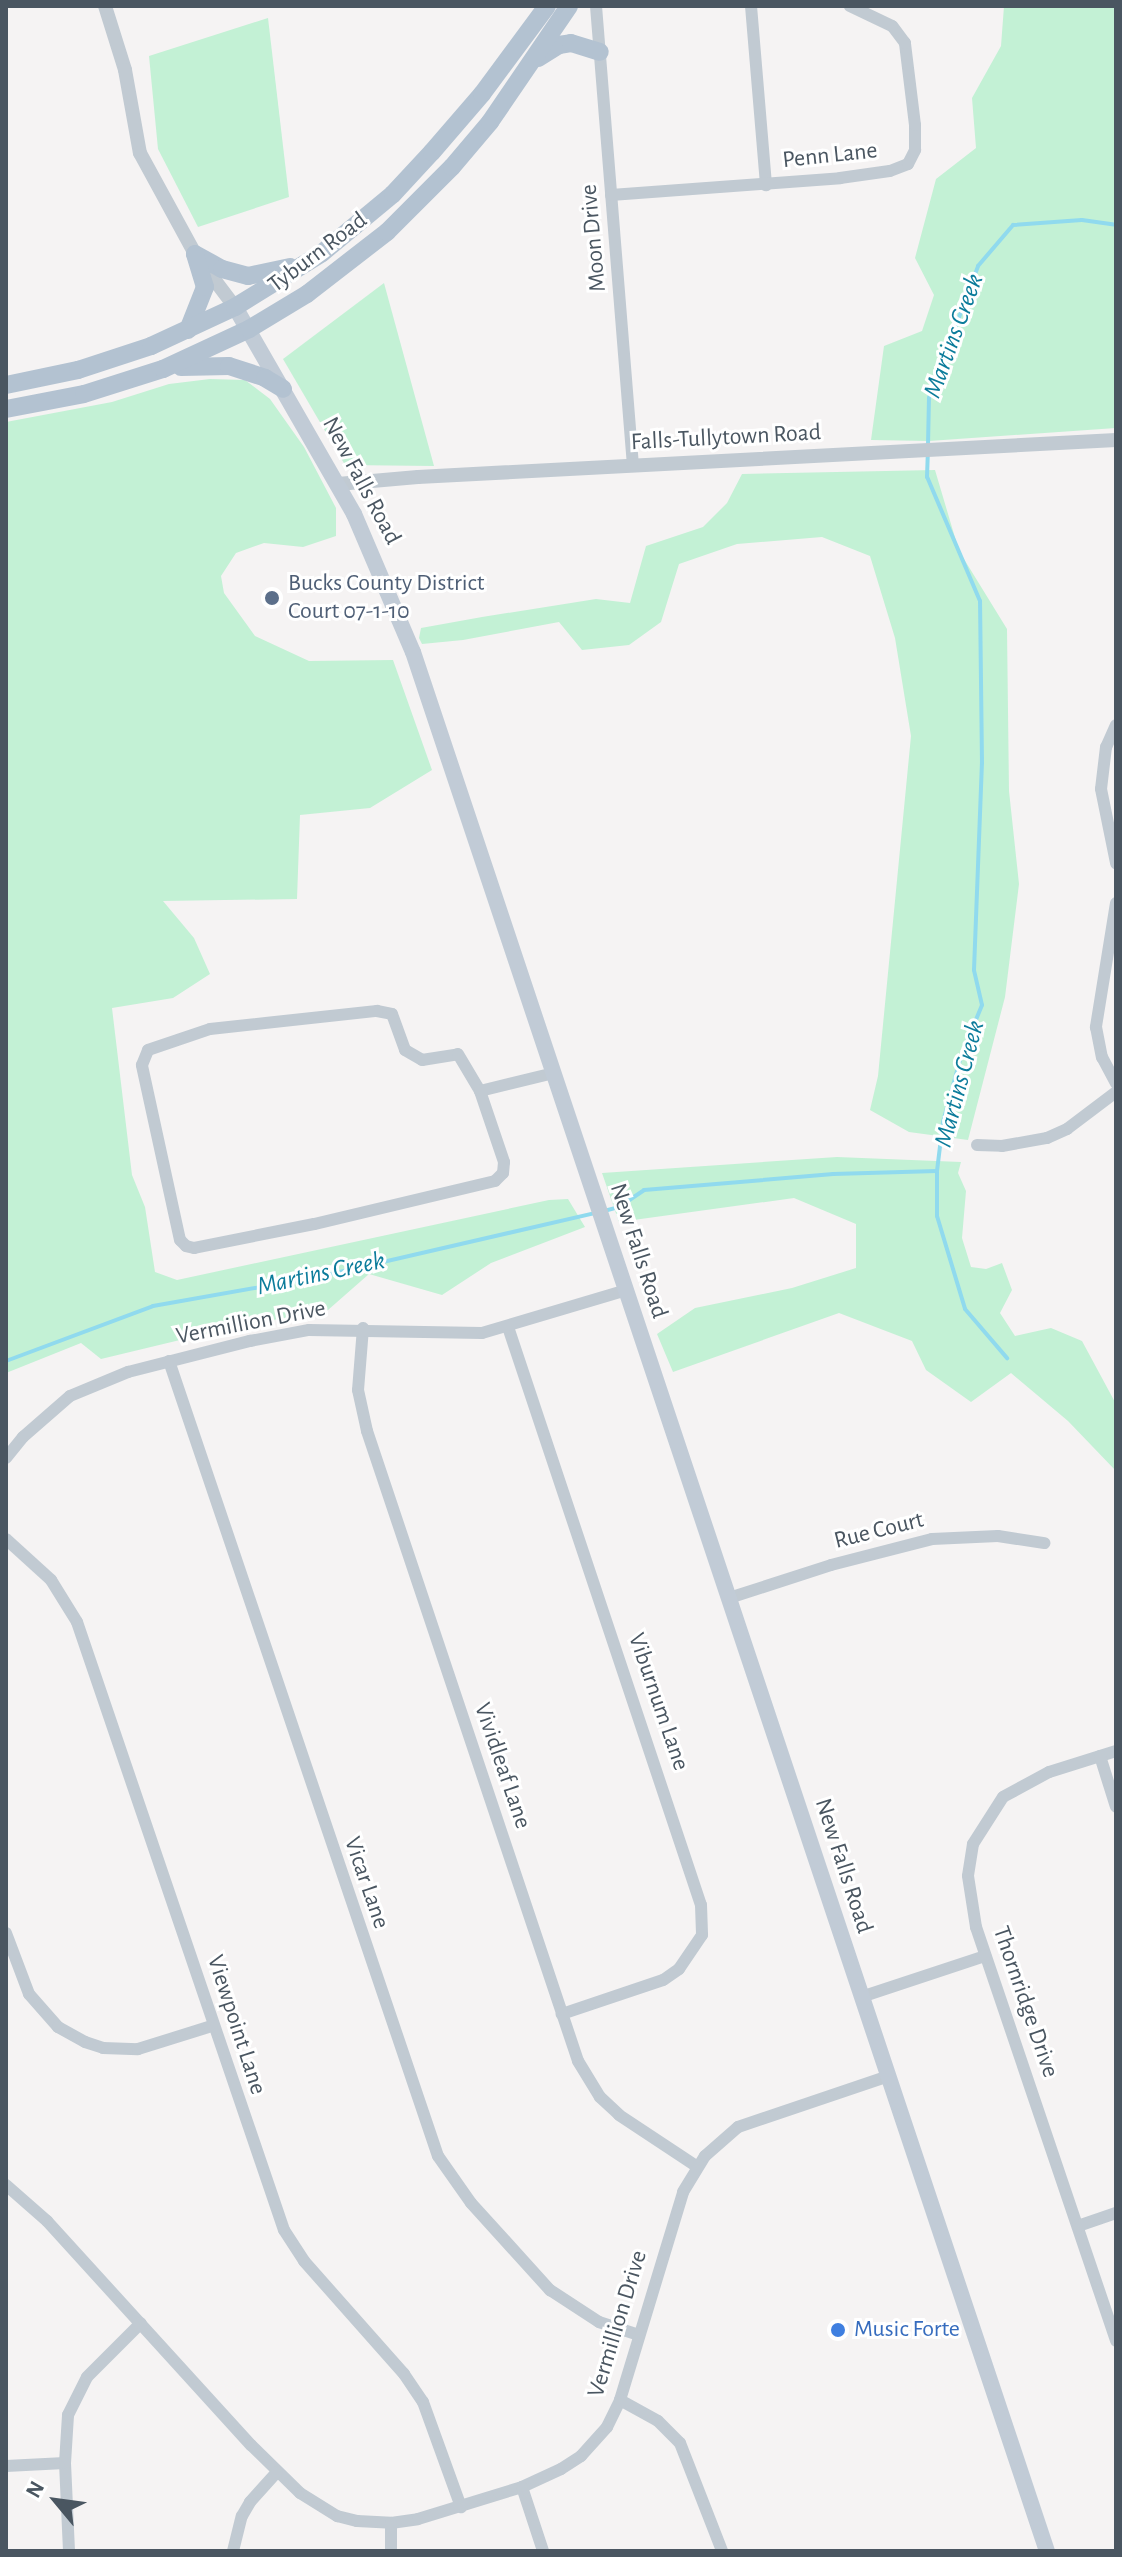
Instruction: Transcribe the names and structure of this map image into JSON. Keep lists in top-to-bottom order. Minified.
{"streets":{"main road":["Tyburn Road","New Falls Road"],"street":["Penn Lane","Moon Drive","Falls-Tullytown Road","Vermillion Drive","Rue Court","Viburnum Lane","Vividleaf Lane","Vicar Lane","Thornridge Drive","Viewpoint Lane"]},"crossings":[["Penn Lane","Moon Drive"],["Moon Drive","Falls-Tullytown Road"],["Tyburn Road","New Falls Road"],["Falls-Tullytown Road","New Falls Road"],["New Falls Road","Vermillion Drive"],["New Falls Road","Rue Court"],["Vermillion Drive","Viburnum Lane"],["Vermillion Drive","Vividleaf Lane"],["Vermillion Drive","Vicar Lane"],["Vermillion Drive","Viewpoint Lane"],["Viburnum Lane","Vividleaf Lane"]],"water":["Martins Creek"],"places":["Bucks County District Court 07-1-10","Music Forte"],"north":"top left"}
